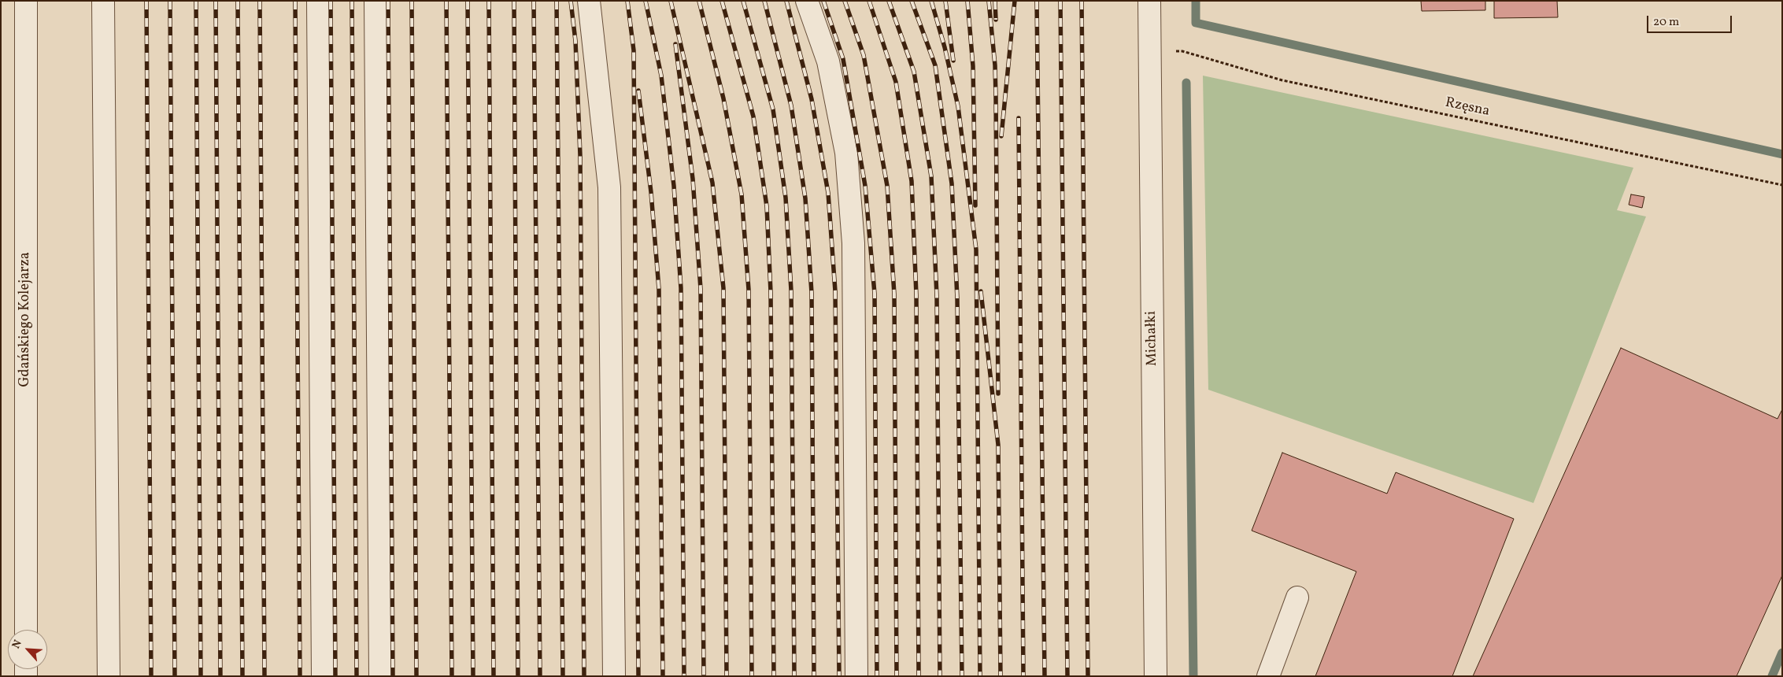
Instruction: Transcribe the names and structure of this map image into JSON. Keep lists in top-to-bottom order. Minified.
{"streets":{"street":["Gdańskiego Kolejarza","Michałki"],"path":["Rzęsna"]},"crossings":[["Rzęsna","Michałki"]],"scale_bar":"20 m","north":"top left"}
